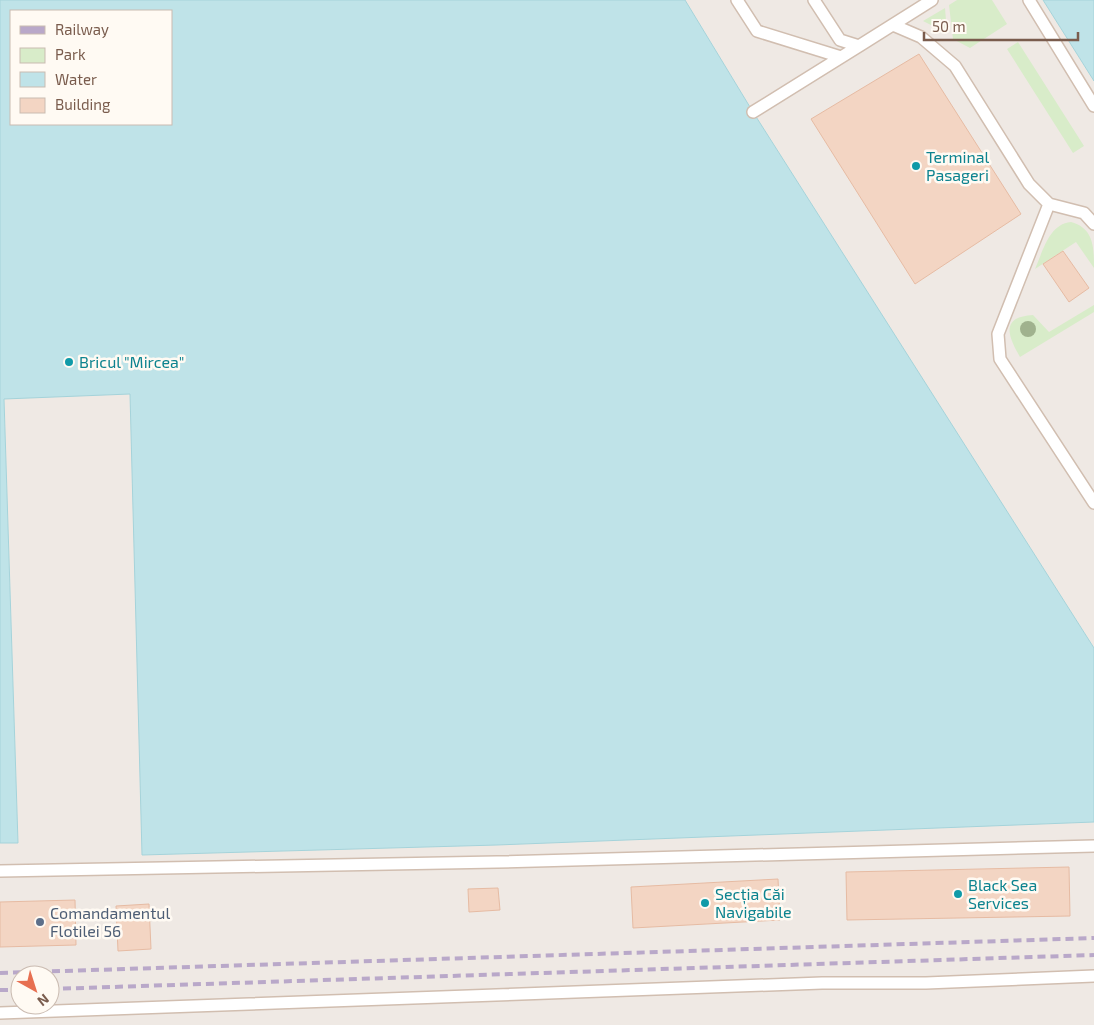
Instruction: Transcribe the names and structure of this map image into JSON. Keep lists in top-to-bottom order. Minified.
{"places":["Terminal Pasageri","Bricul \"Mircea\"","Black Sea Services","Secția Căi Navigabile","Comandamentul Flotilei 56"],"legend":["Railway","Park","Water","Building"],"scale_bar":"50 m","north":"bottom right"}
